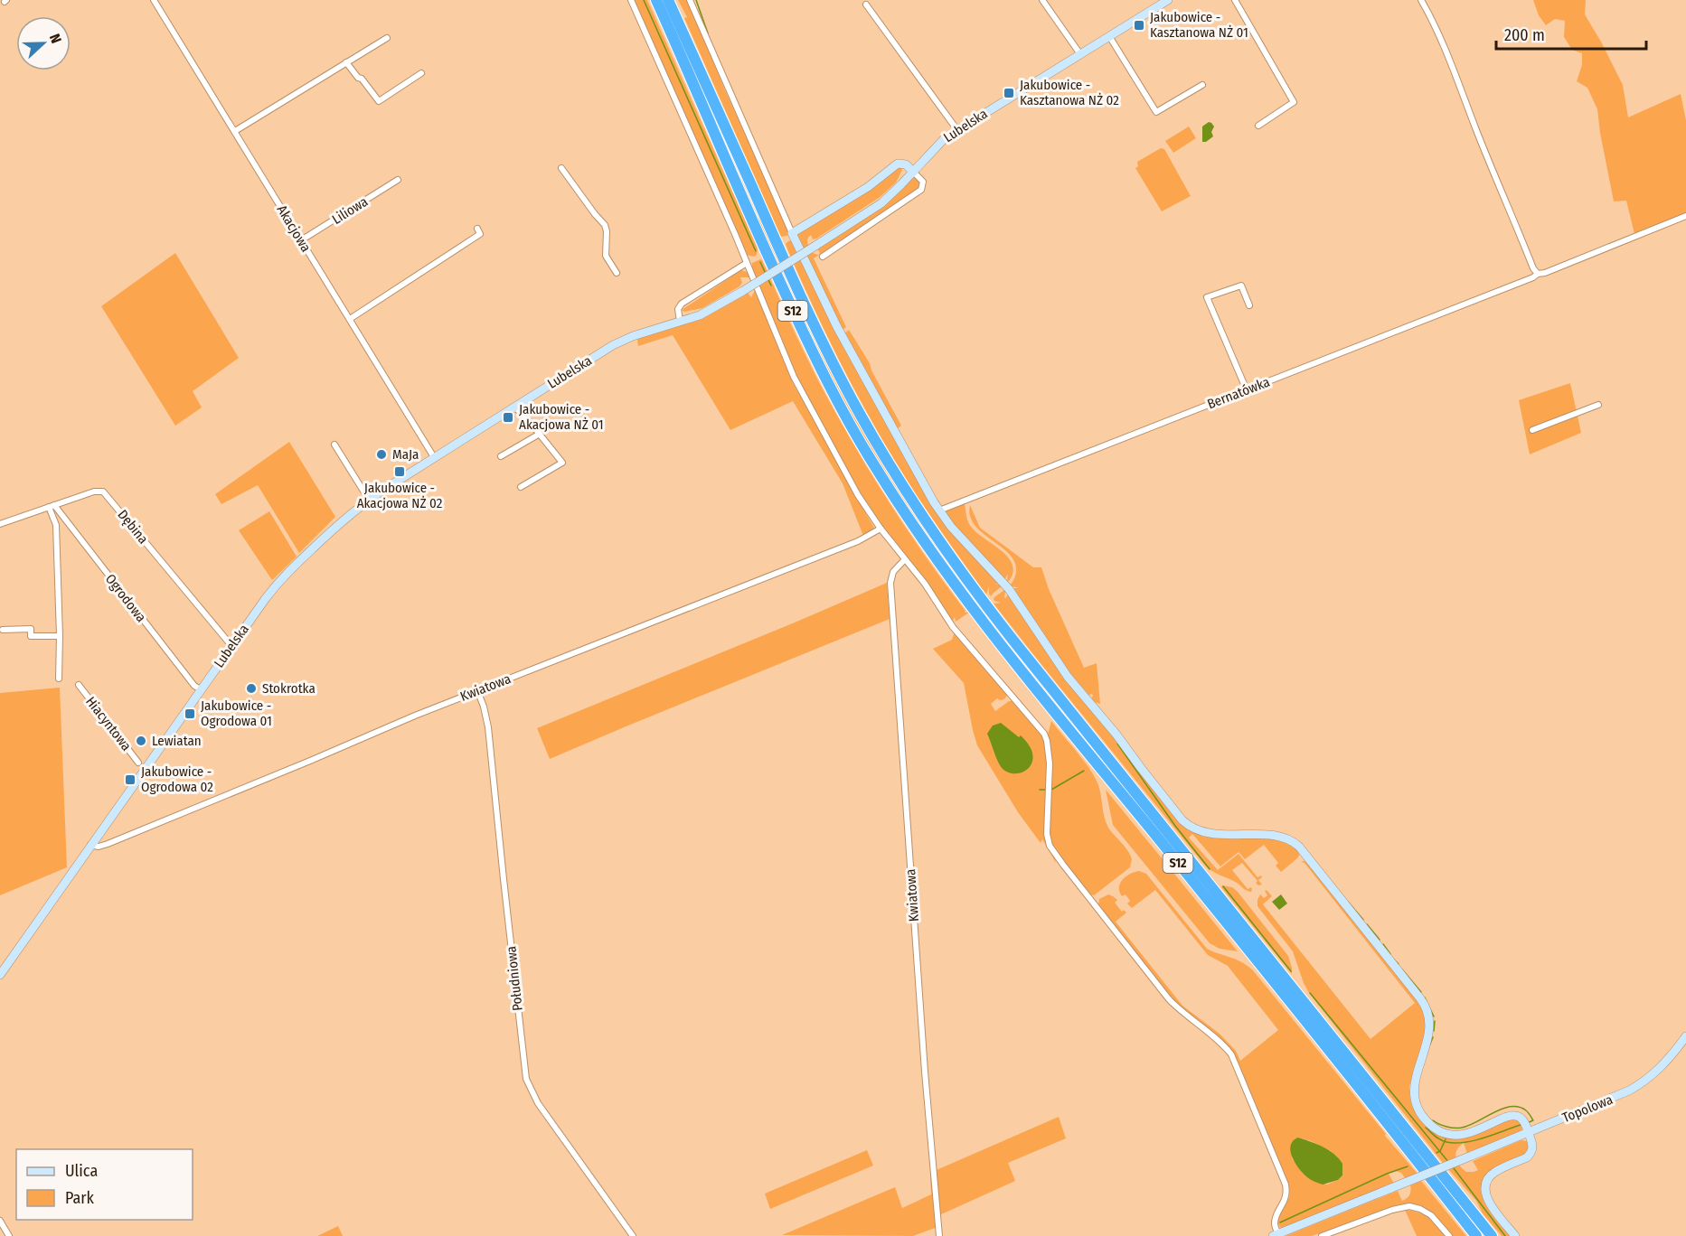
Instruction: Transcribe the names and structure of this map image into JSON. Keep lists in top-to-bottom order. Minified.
{"streets":{"highway":["S12"],"street":["Lubelska","Liliowa","Akacjowa","Bernatówka","Dębina","Ogrodowa","Kwiatowa","Hiacyntowa","Południowa","Topolowa"]},"crossings":[["Lubelska","Akacjowa"],["Lubelska","Dębina"],["Lubelska","Ogrodowa"],["Lubelska","Kwiatowa"],["Liliowa","Akacjowa"],["Dębina","Ogrodowa"],["Kwiatowa","Południowa"]],"places":{"transit":["Jakubowice - Kasztanowa NŻ 01","Jakubowice - Kasztanowa NŻ 02","Jakubowice - Akacjowa NŻ 01","Jakubowice - Akacjowa NŻ 02","Jakubowice - Ogrodowa 01","Jakubowice - Ogrodowa 02"],"other":["MaJa","Stokrotka","Lewiatan"]},"legend":["Ulica","Park"],"scale_bar":"200 m","north":"right"}
